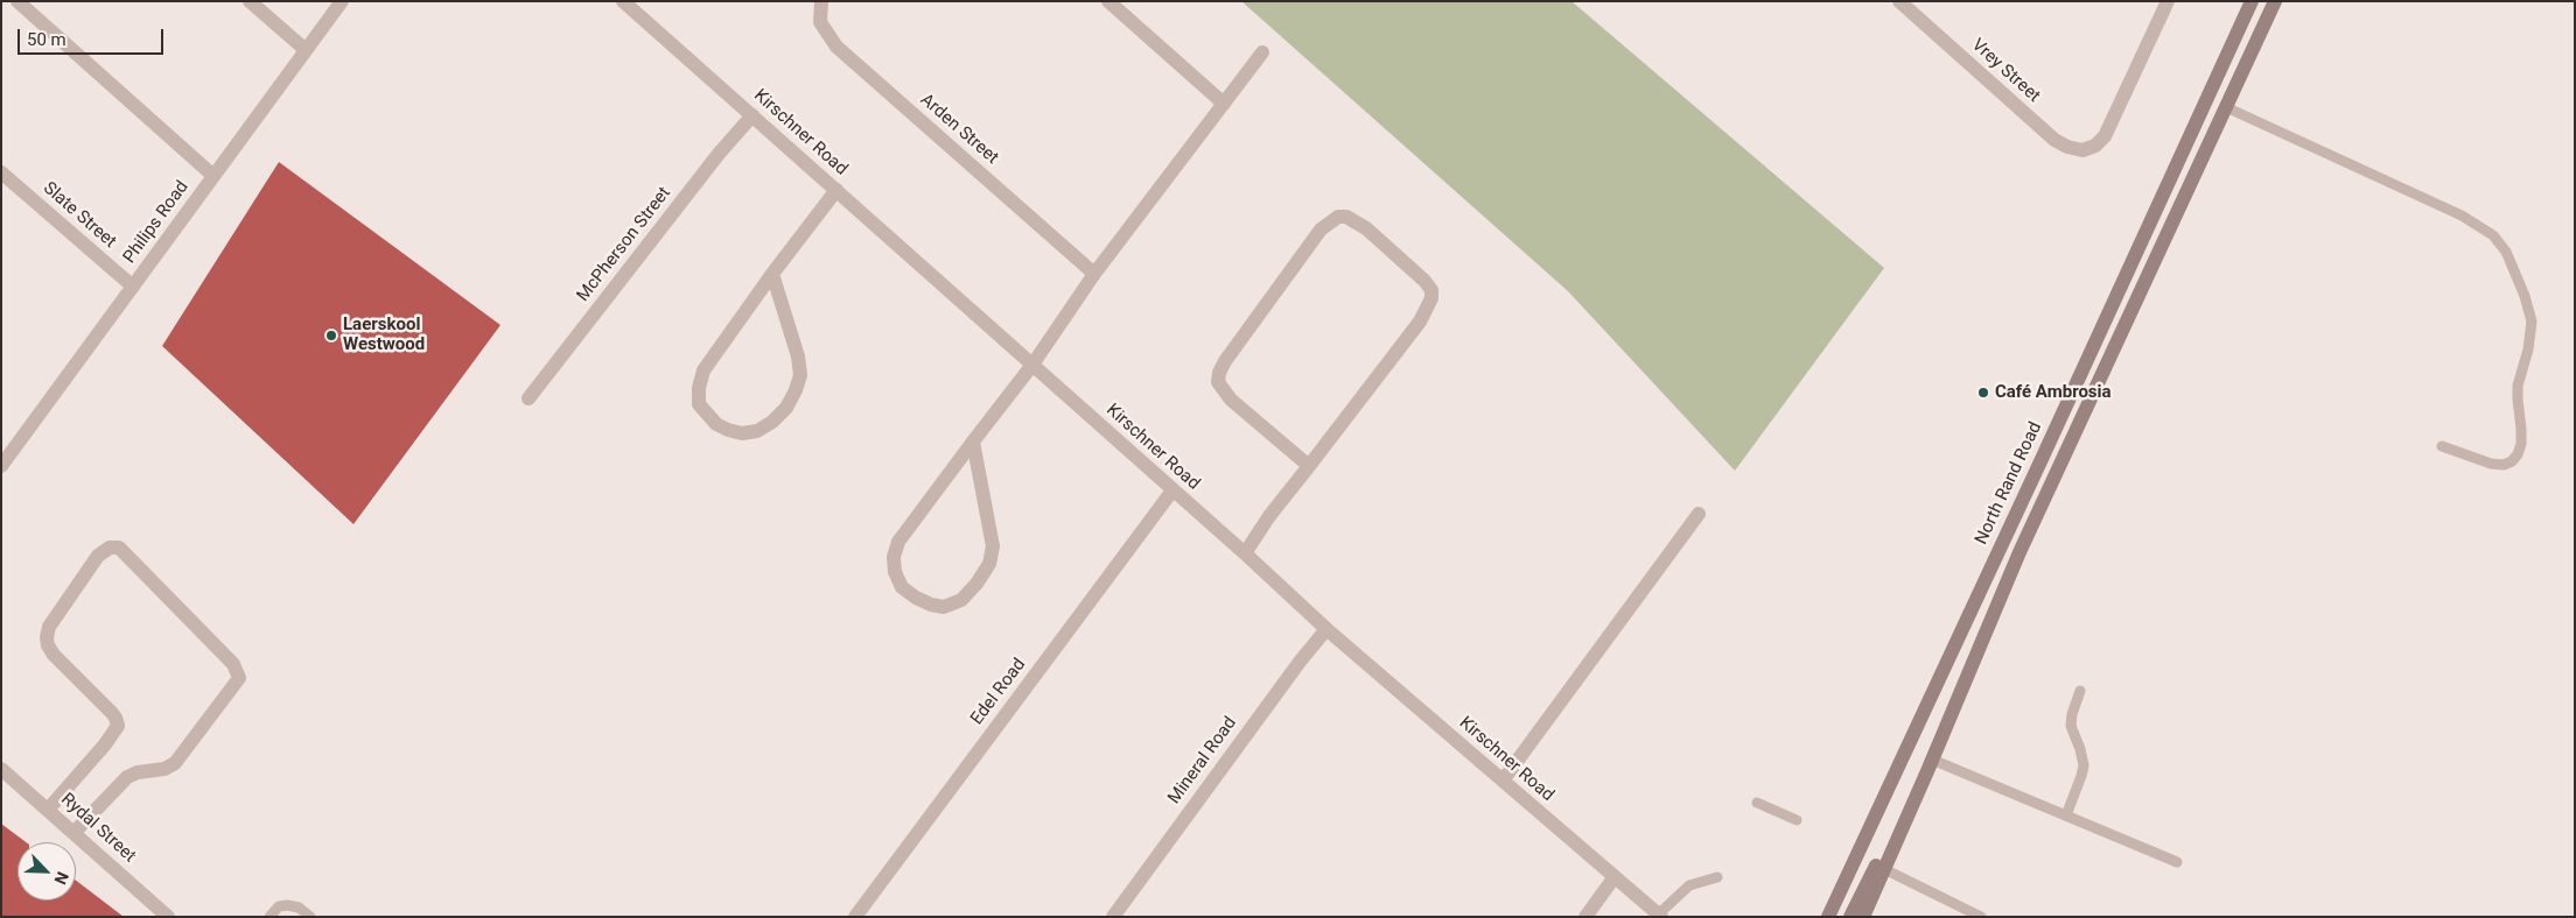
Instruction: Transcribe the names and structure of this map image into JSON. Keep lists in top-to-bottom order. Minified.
{"streets":{"main road":["North Rand Road"],"street":["Vrey Street","Arden Street","Kirschner Road","Slate Street","Philips Road","McPherson Street","Edel Road","Mineral Road","Rydal Street"]},"crossings":[["Kirschner Road","McPherson Street"],["Kirschner Road","Edel Road"],["Kirschner Road","Mineral Road"],["Slate Street","Philips Road"]],"places":["Laerskool Westwood","Café Ambrosia"],"scale_bar":"50 m","north":"bottom right"}
